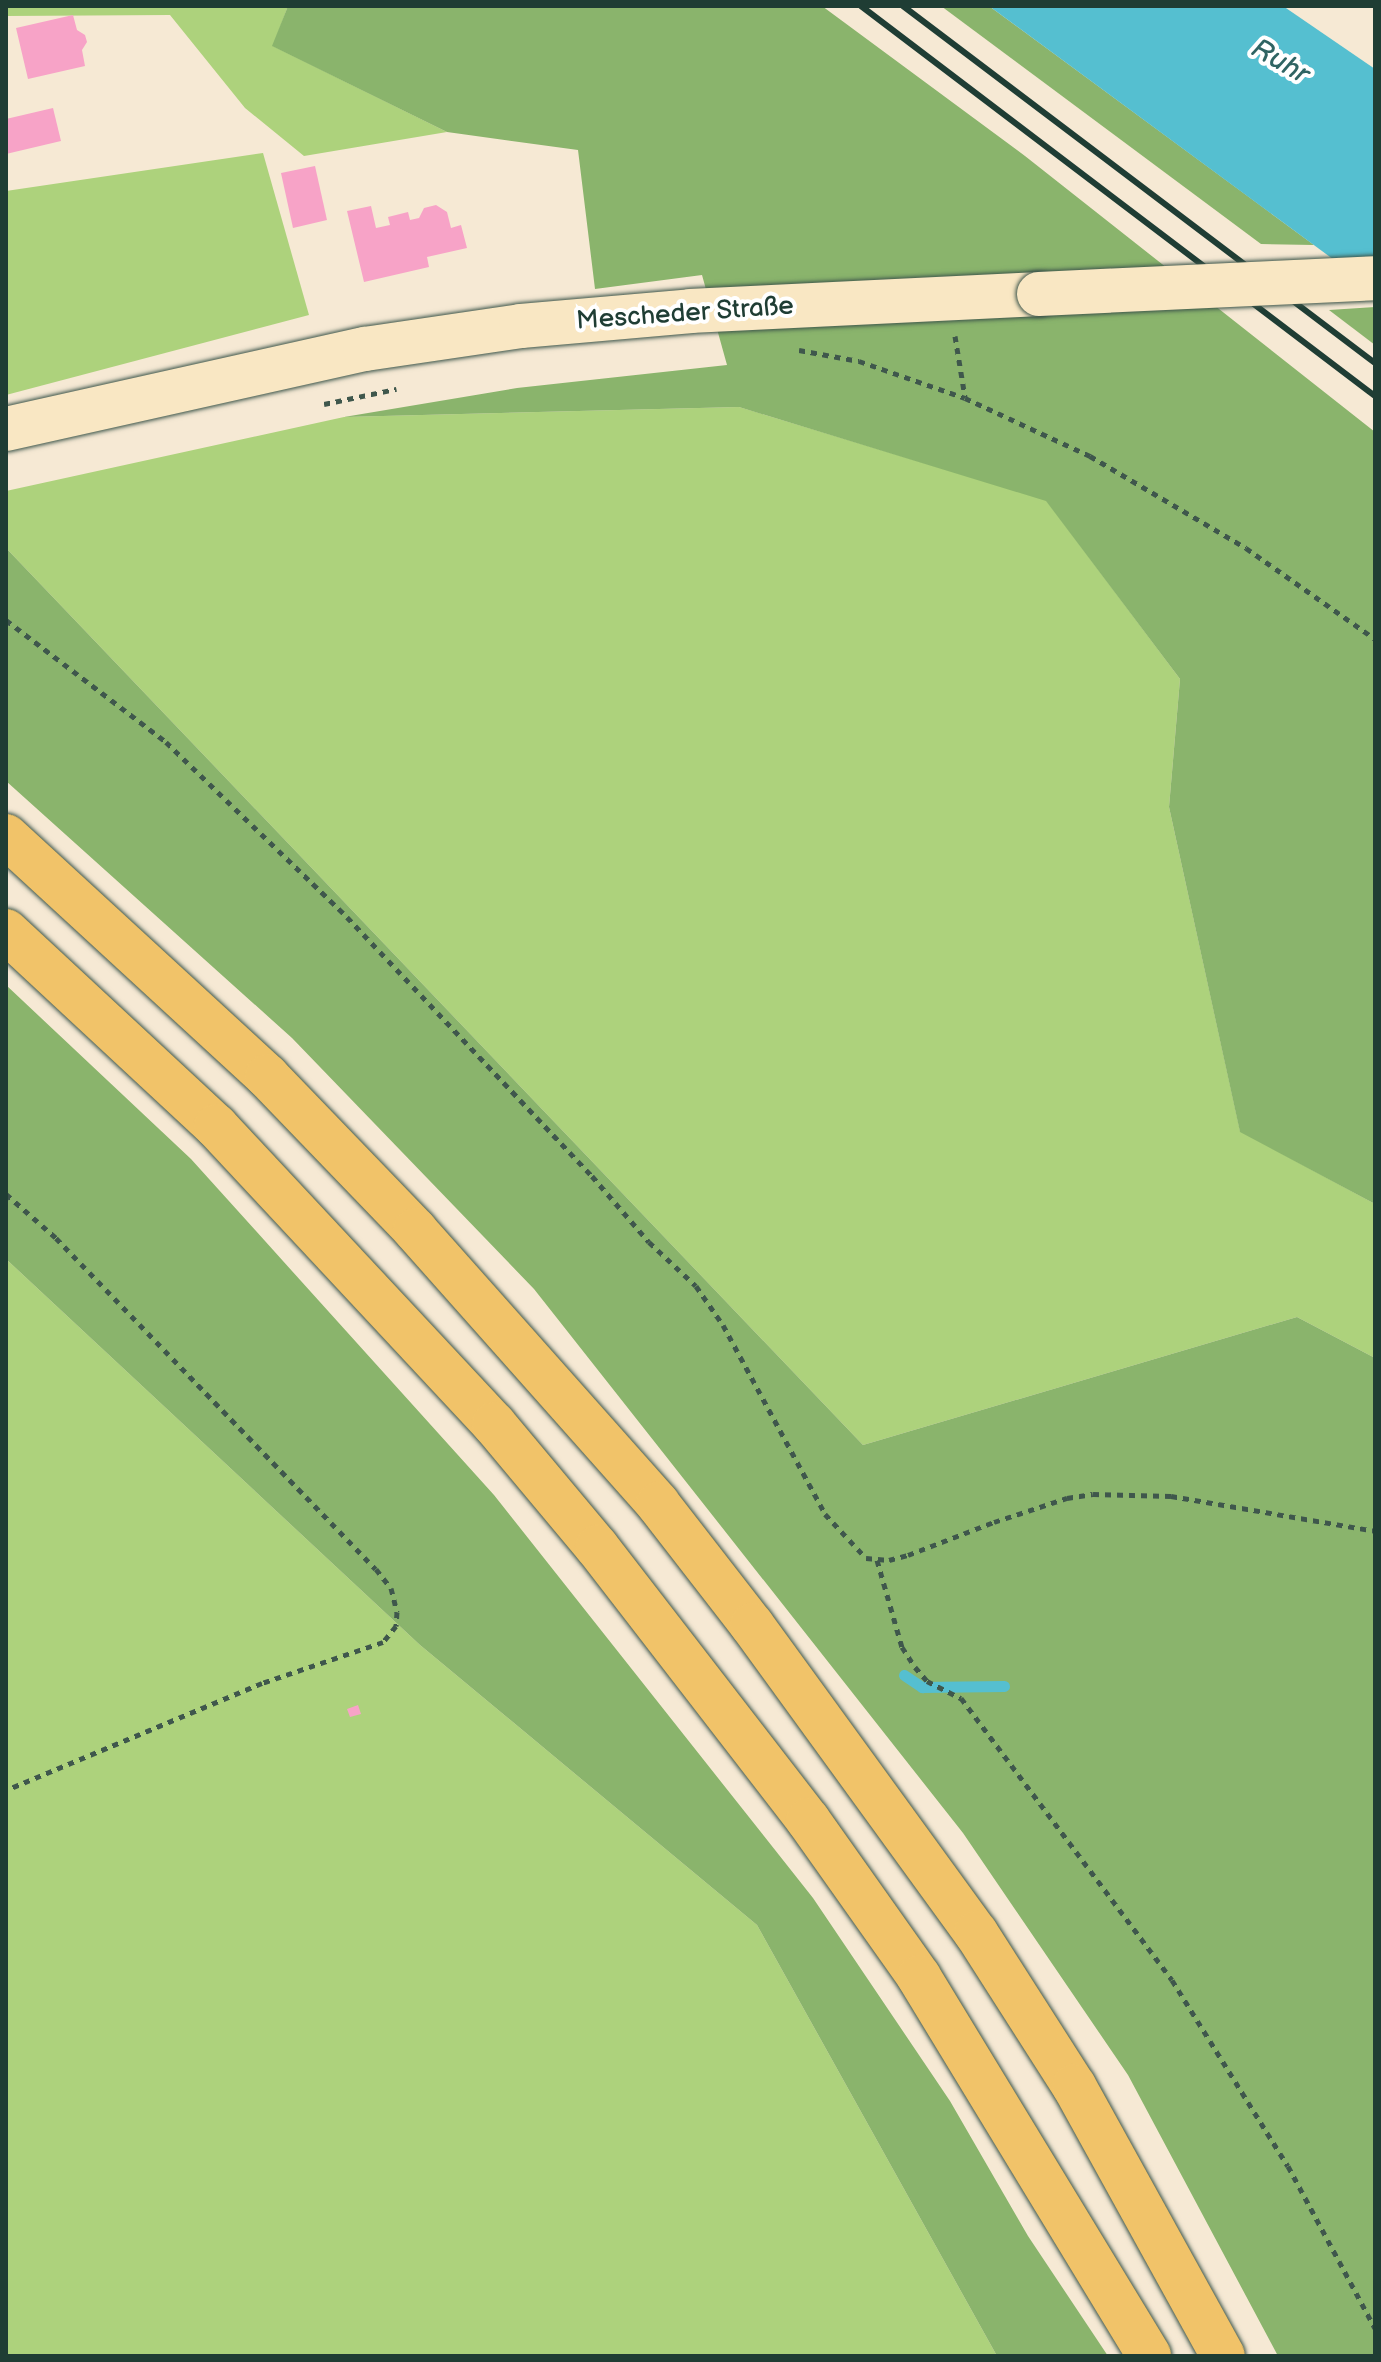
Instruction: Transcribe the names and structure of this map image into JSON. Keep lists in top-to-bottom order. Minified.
{"streets":{"street":["Mescheder Straße"]},"water":["Ruhr"]}
